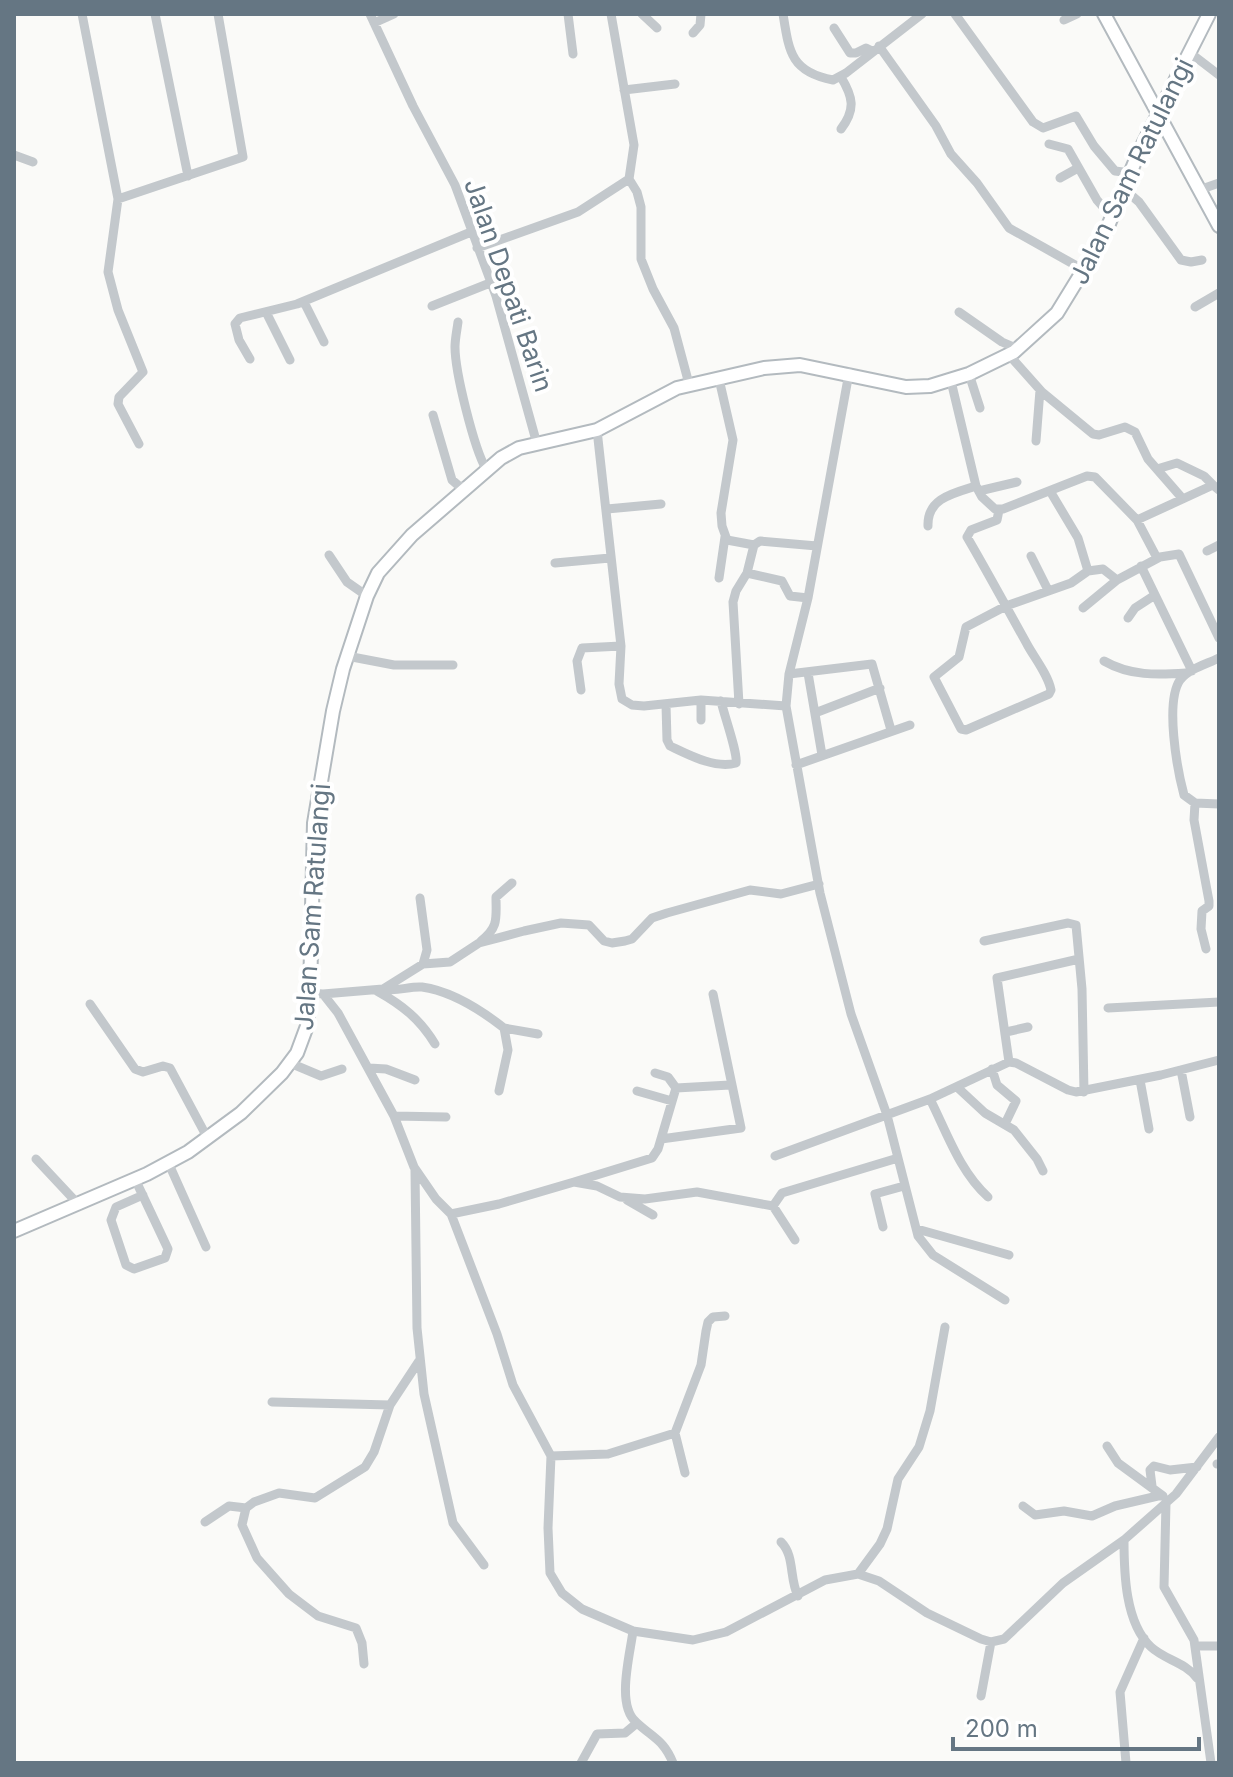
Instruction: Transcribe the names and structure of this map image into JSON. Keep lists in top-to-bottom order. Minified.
{"streets":{"street":["Jalan Sam Ratulangi","Jalan Depati Barin"]},"crossings":[["Jalan Sam Ratulangi","Jalan Depati Barin"]],"scale_bar":"200 m"}
